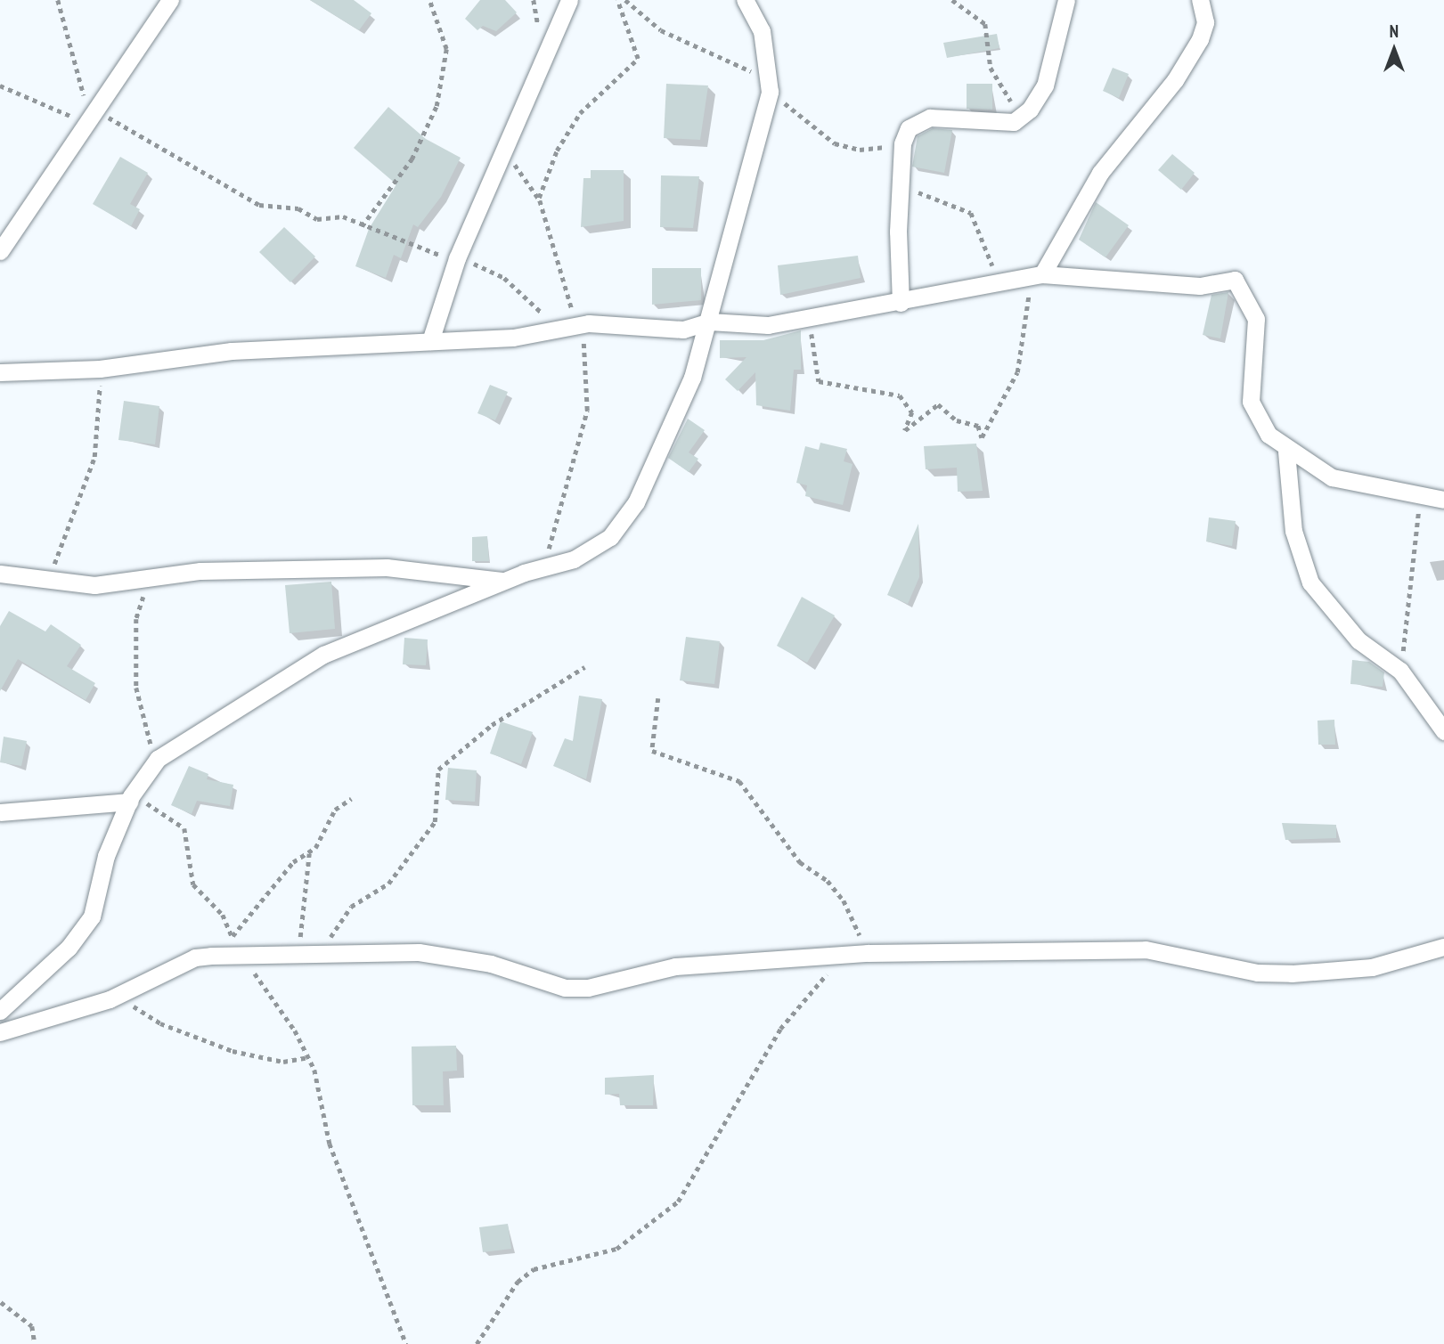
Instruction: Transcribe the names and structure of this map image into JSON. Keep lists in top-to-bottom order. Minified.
{"north":"top"}
